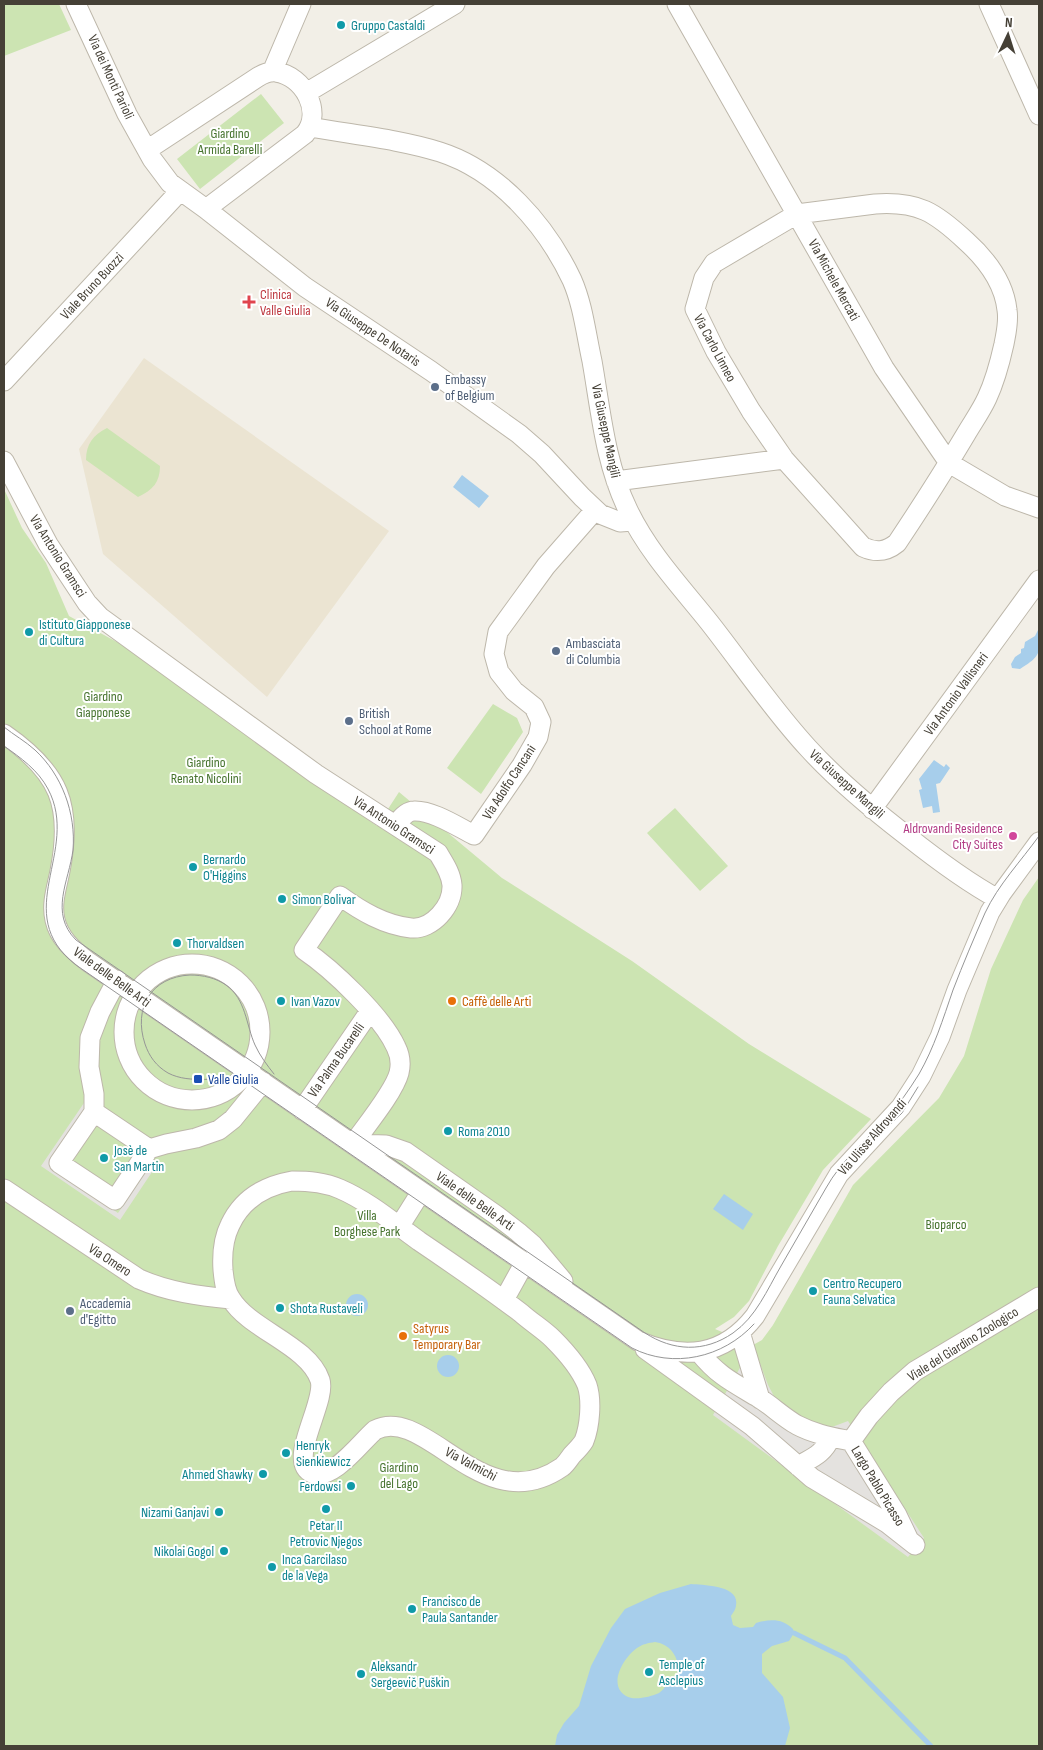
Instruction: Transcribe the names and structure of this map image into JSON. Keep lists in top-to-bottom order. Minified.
{"streets":{"street":["Via dei Monti Parioli","Via Michele Mercati","Viale Bruno Buozzi","Via Giuseppe De Notaris","Via Carlo Linneo","Via Giuseppe Mangili","Via Antonio Gramsci","Via Antonio Vallisneri","Via Adolfo Cancani","Viale delle Belle Arti","Via Palma Bucarelli","Via Ulisse Aldrovandi","Via Omero","Viale del Giardino Zoologico","Via Valmichi","Largo Pablo Picasso"]},"crossings":[["Via dei Monti Parioli","Viale Bruno Buozzi"],["Via dei Monti Parioli","Via Giuseppe De Notaris"],["Via Michele Mercati","Via Carlo Linneo"],["Viale Bruno Buozzi","Via Giuseppe De Notaris"],["Via Giuseppe De Notaris","Via Giuseppe Mangili"],["Via Giuseppe De Notaris","Via Adolfo Cancani"],["Via Giuseppe Mangili","Via Antonio Vallisneri"],["Via Giuseppe Mangili","Via Ulisse Aldrovandi"],["Via Antonio Gramsci","Via Adolfo Cancani"],["Via Antonio Gramsci","Viale delle Belle Arti"],["Via Antonio Gramsci","Via Palma Bucarelli"],["Viale delle Belle Arti","Via Palma Bucarelli"],["Viale delle Belle Arti","Via Ulisse Aldrovandi"],["Viale delle Belle Arti","Largo Pablo Picasso"],["Via Ulisse Aldrovandi","Largo Pablo Picasso"],["Via Omero","Via Valmichi"],["Viale del Giardino Zoologico","Largo Pablo Picasso"]],"parks":["Giardino Armida Barelli","Giardino Giapponese","Giardino Renato Nicolini","Villa Borghese Park","Bioparco","Giardino del Lago"],"places":{"other":["Gruppo Castaldi","Embassy of Belgium","Istituto Giapponese di Cultura","Ambasciata di Columbia","British School at Rome","Aldrovandi Residence City Suites","Bernardo O'Higgins","Simon Bolivar","Thorvaldsen","Ivan Vazov","Caffè delle Arti","Roma 2010","Josè de San Martin","Centro Recupero Fauna Selvatica","Shota Rustaveli","Accademia d'Egitto","Satyrus Temporary Bar","Henryk Sienkiewicz","Ahmed Shawky","Ferdowsi","Petar II Petrovic Njegos","Nizami Ganjavi","Nikolai Gogol","Inca Garcilaso de la Vega","Francisco de Paula Santander","Temple of Asclepius","Aleksandr Sergeevič Puškin"],"health":["Clinica Valle Giulia"],"transit":["Valle Giulia"]},"north":"top"}
